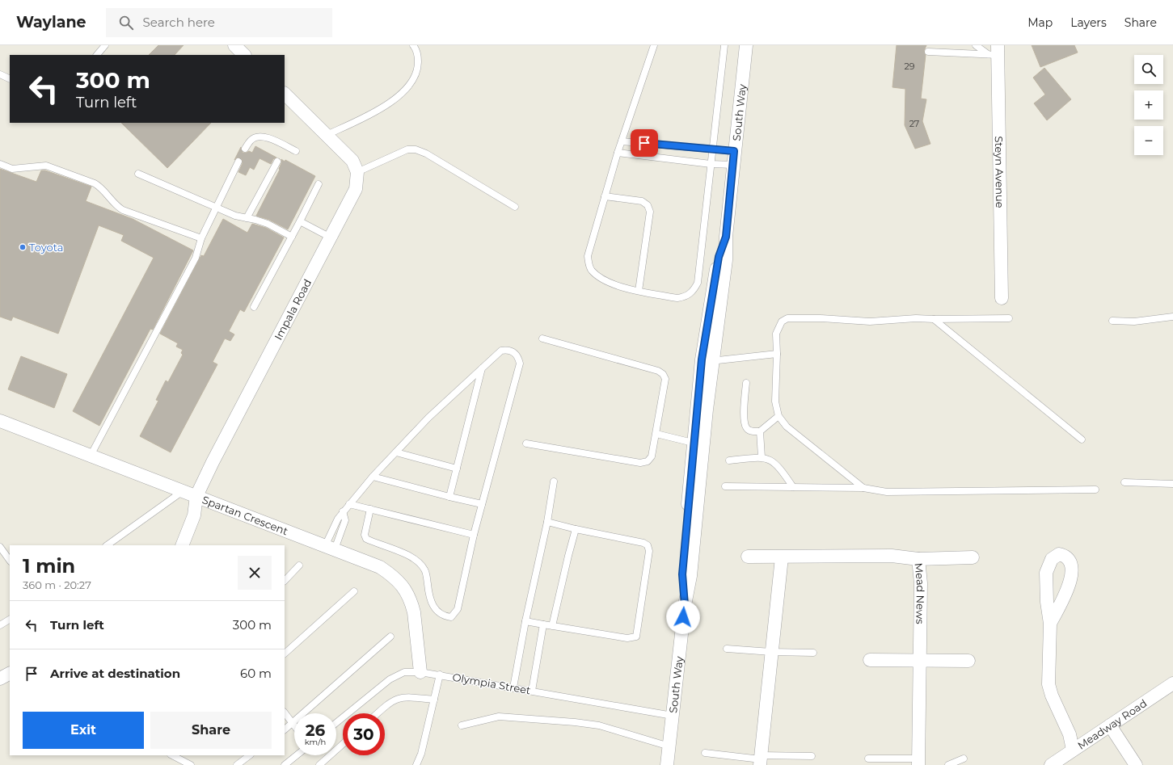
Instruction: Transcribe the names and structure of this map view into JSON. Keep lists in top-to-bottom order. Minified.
{"streets":{"street":["South Way","Steyn Avenue","Impala Road","Spartan Crescent","Mead News","Meadway Road"],"lane":["Olympia Street"]},"crossings":[["South Way","Olympia Street"],["Impala Road","Spartan Crescent"],["Spartan Crescent","Olympia Street"]],"places":["Toyota"],"house_numbers":["29","27"],"page":{"header":"Waylane","search":"Search here","nav":["Map","Layers","Share"],"map_buttons":["+","−"],"turn":["300 m","Turn left"],"heading":["1 min","360 m · 20:27"],"list":[{"name":"Turn left","value":"300 m"},{"name":"Arrive at destination","value":"60 m"}],"buttons":["Exit","Share"],"speed":"26 km/h","limit":"30"}}
